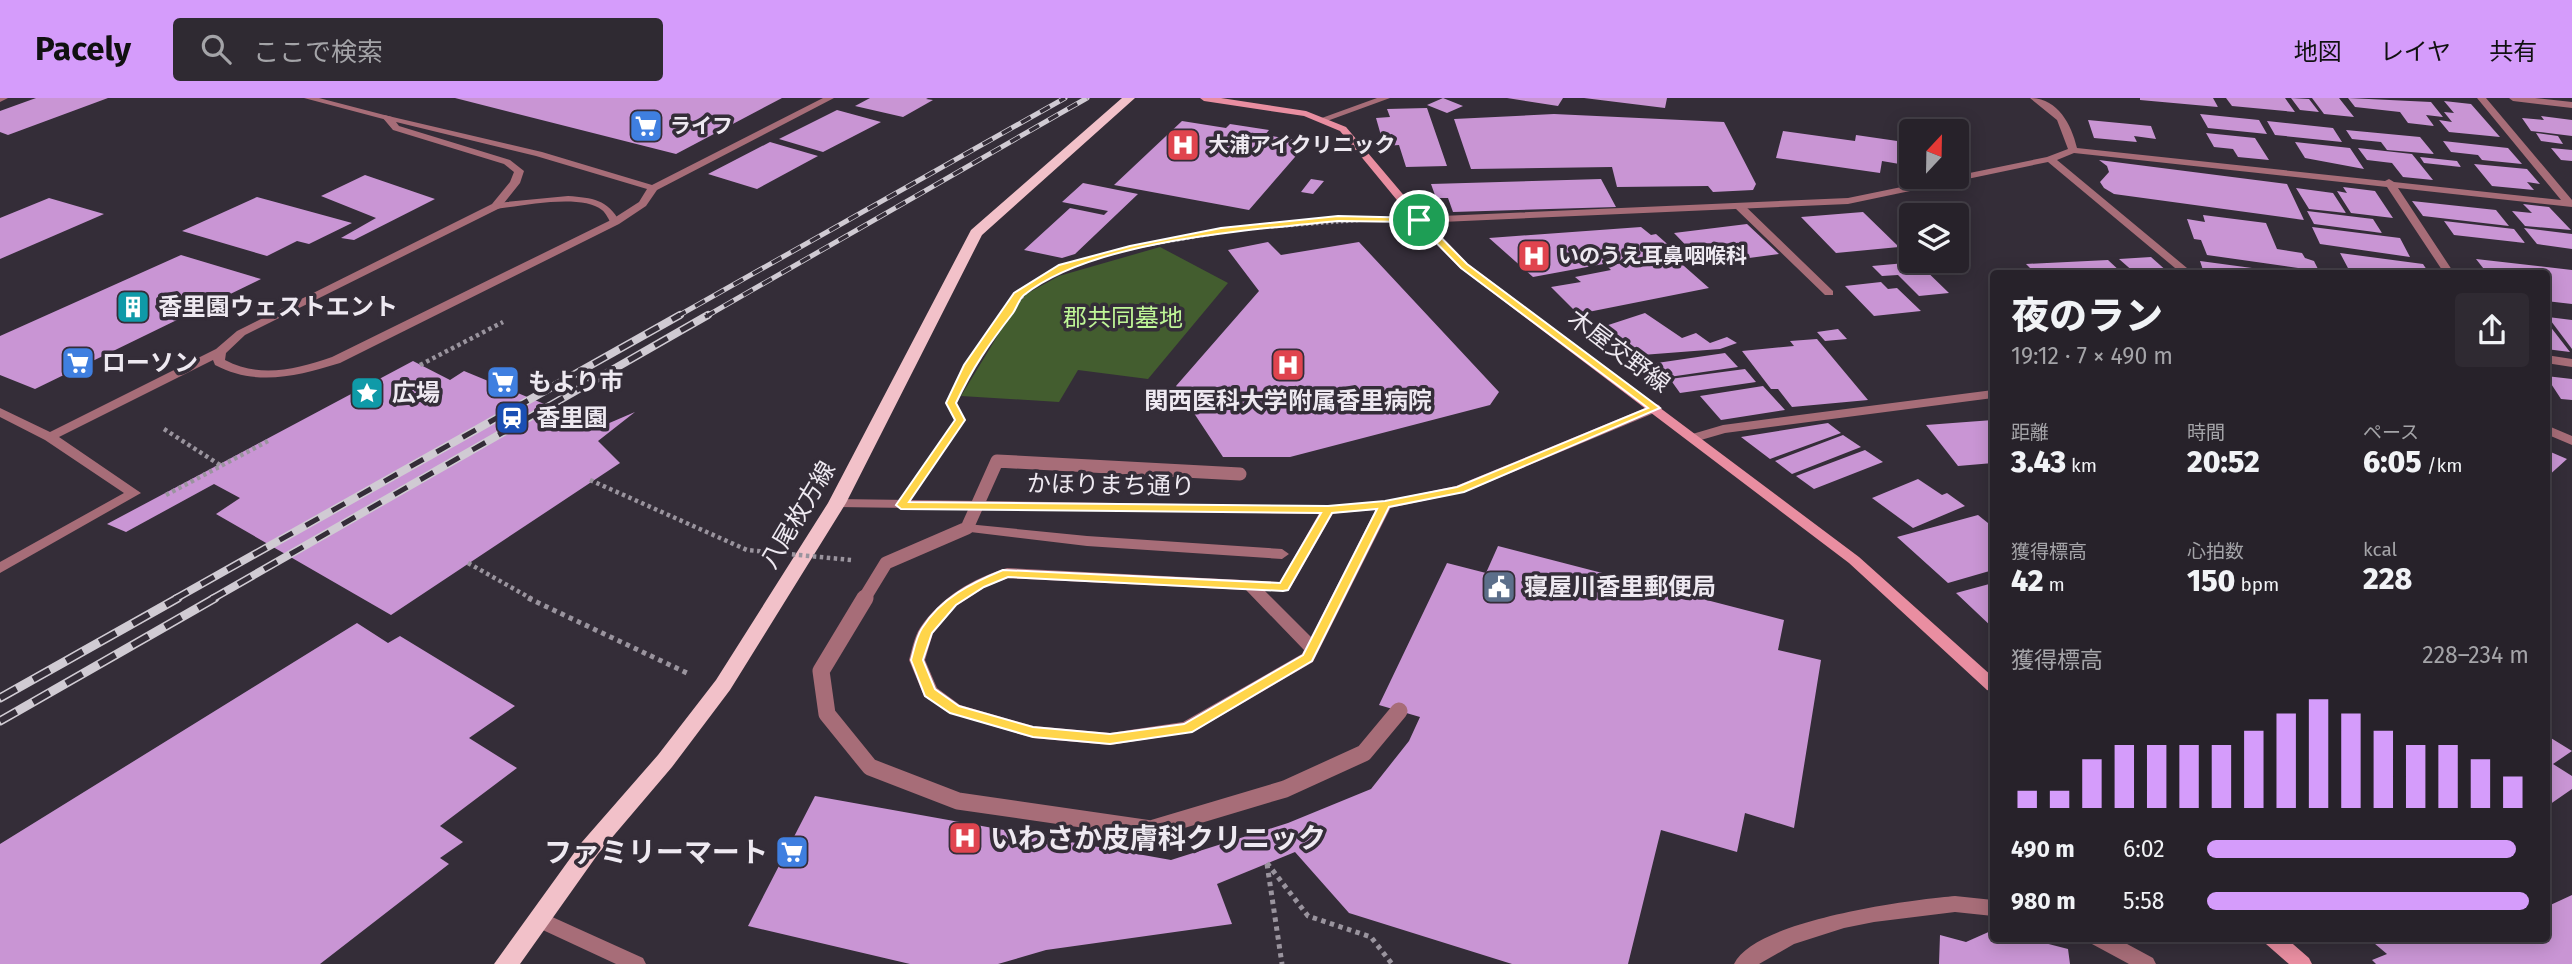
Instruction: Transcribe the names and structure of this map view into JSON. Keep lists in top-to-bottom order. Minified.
{"streets":{"main road":["木屋交野線","八尾枚方線"],"street":["かほりまち通り"]},"crossings":[["木屋交野線","かほりまち通り"],["かほりまち通り","八尾枚方線"]],"parks":["郡共同墓地"],"places":{"supermarket":["ライフ","ローソン","もより市","ファミリーマート"],"hospital":["大浦アイクリニック","いのうえ耳鼻咽喉科","関西医科大学附属香里病院","いわさか皮膚科クリニック"],"building":["香里園ウェストエント"],"place":["広場"],"station":["香里園"],"public building":["寝屋川香里郵便局"]},"north":"top","page":{"header":"Pacely","search":"ここで検索","nav":["地図","レイヤ","共有"],"heading":["夜のラン","19:12 · 7 × 490 m"],"stats":[["距離","3.43 km"],["時間","20:52"],["ペース","6:05 /km"],["獲得標高","42 m"],["心拍数","150 bpm"],["kcal","228"]],"chart":["獲得標高","228–234 m"],"list":[{"name":"490 m","note":"6:02"},{"name":"980 m","note":"5:58"}]}}
